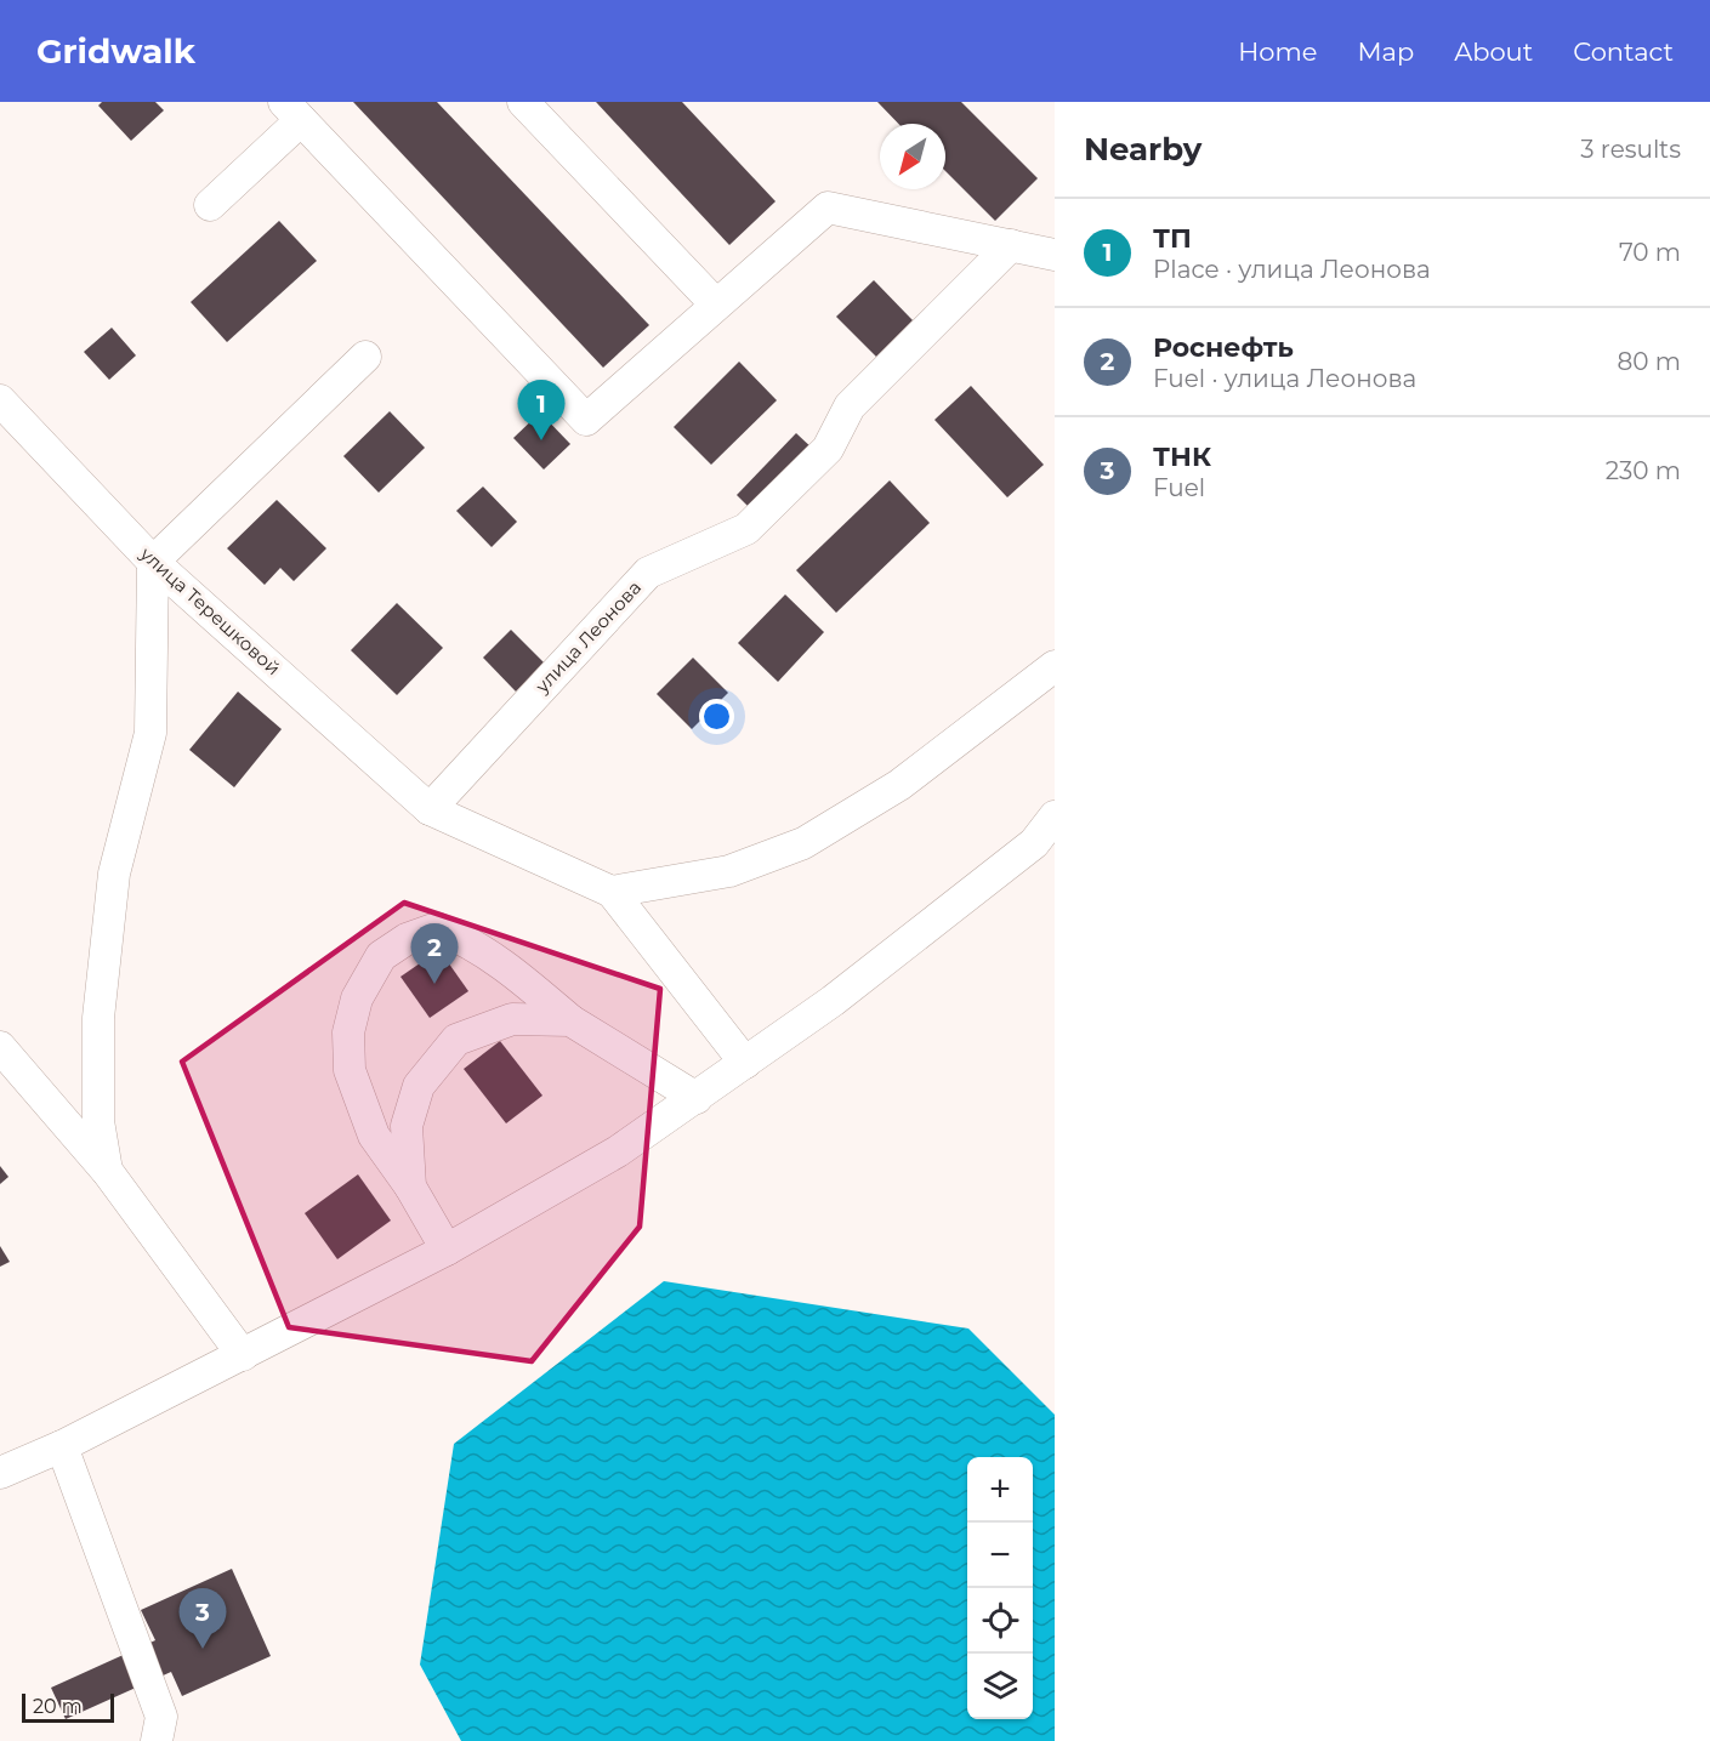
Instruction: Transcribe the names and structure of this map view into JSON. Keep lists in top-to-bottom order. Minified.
{"streets":{"street":["улица Терешковой","улица Леонова"]},"crossings":[["улица Терешковой","улица Леонова"]],"scale_bar":"20 m","north":"bottom left","page":{"header":"Gridwalk","nav":["Home","Map","About","Contact"],"heading":["Nearby","3 results"],"list":[{"mark":"1","name":"ТП","note":"Place · улица Леонова","value":"70 m"},{"mark":"2","name":"Роснефть","note":"Fuel · улица Леонова","value":"80 m"},{"mark":"3","name":"ТНК","note":"Fuel","value":"230 m"}],"pins":["1","2","3"],"map_buttons":["+","−"],"scale":"20 m"}}
